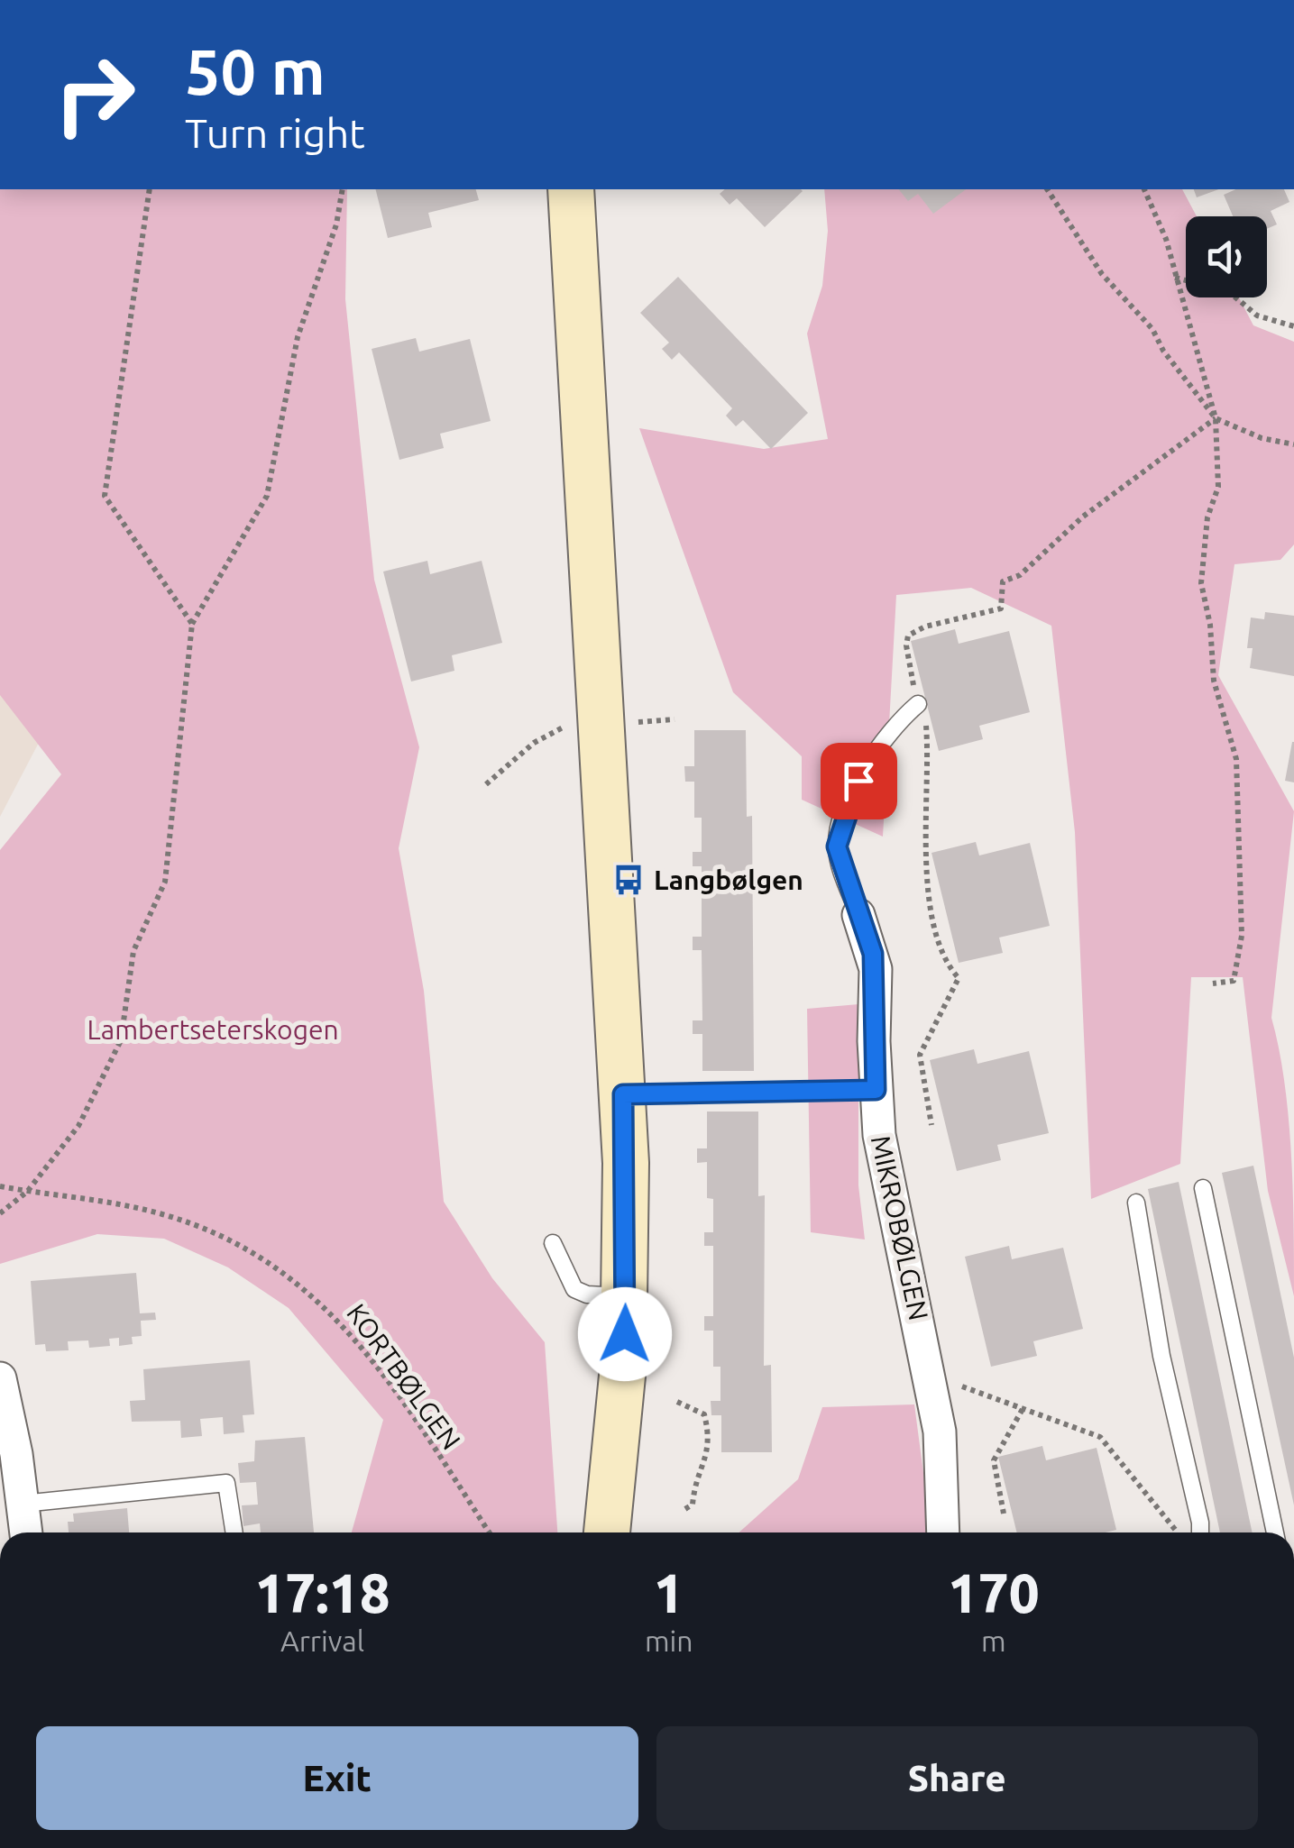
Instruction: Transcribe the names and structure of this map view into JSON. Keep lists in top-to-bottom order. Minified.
{"streets":{"street":["MIKROBØLGEN"],"path":["KORTBØLGEN"]},"parks":["Lambertseterskogen"],"places":{"bus stop":["Langbølgen"]},"page":{"turn":["50 m","Turn right"],"eta":["17:18","Arrival","1","min","170","m"],"buttons":["Exit","Share"]}}
